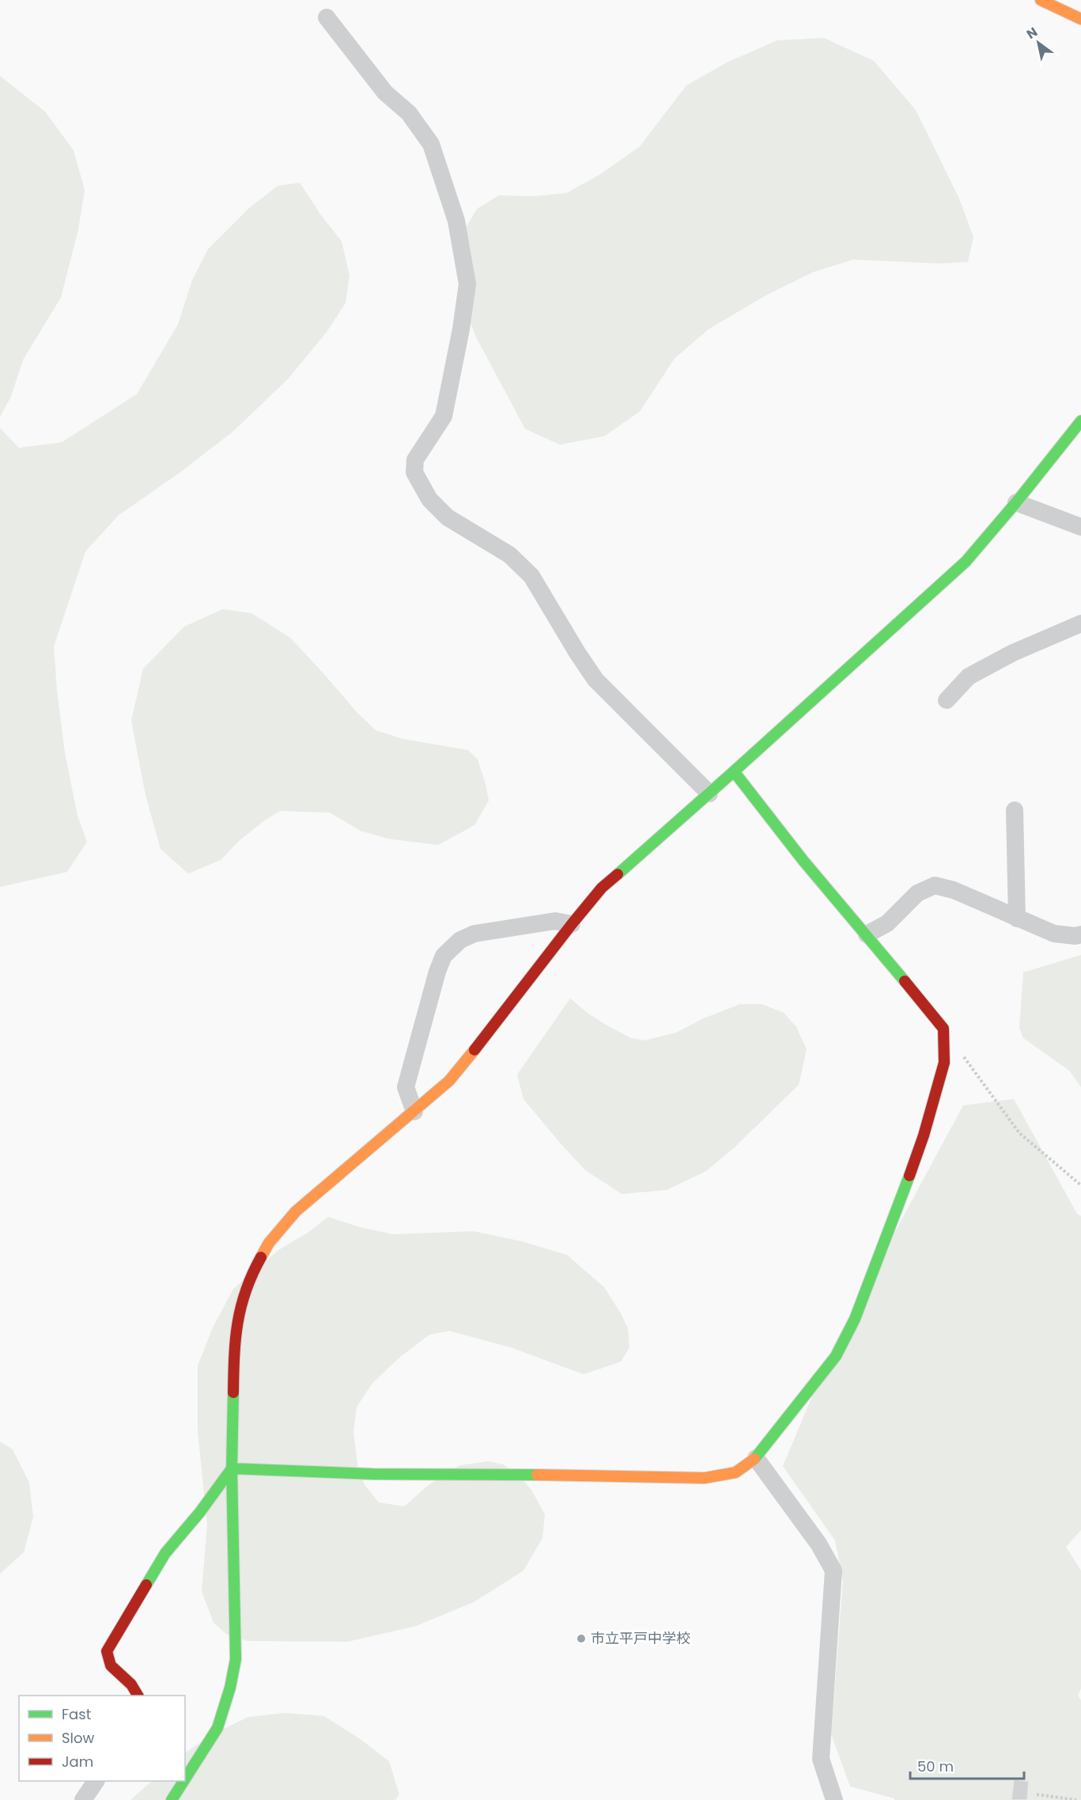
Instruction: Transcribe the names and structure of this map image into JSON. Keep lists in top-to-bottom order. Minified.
{"places":["市立平戸中学校"],"legend":["Fast","Slow","Jam"],"scale_bar":"50 m","north":"top left"}
